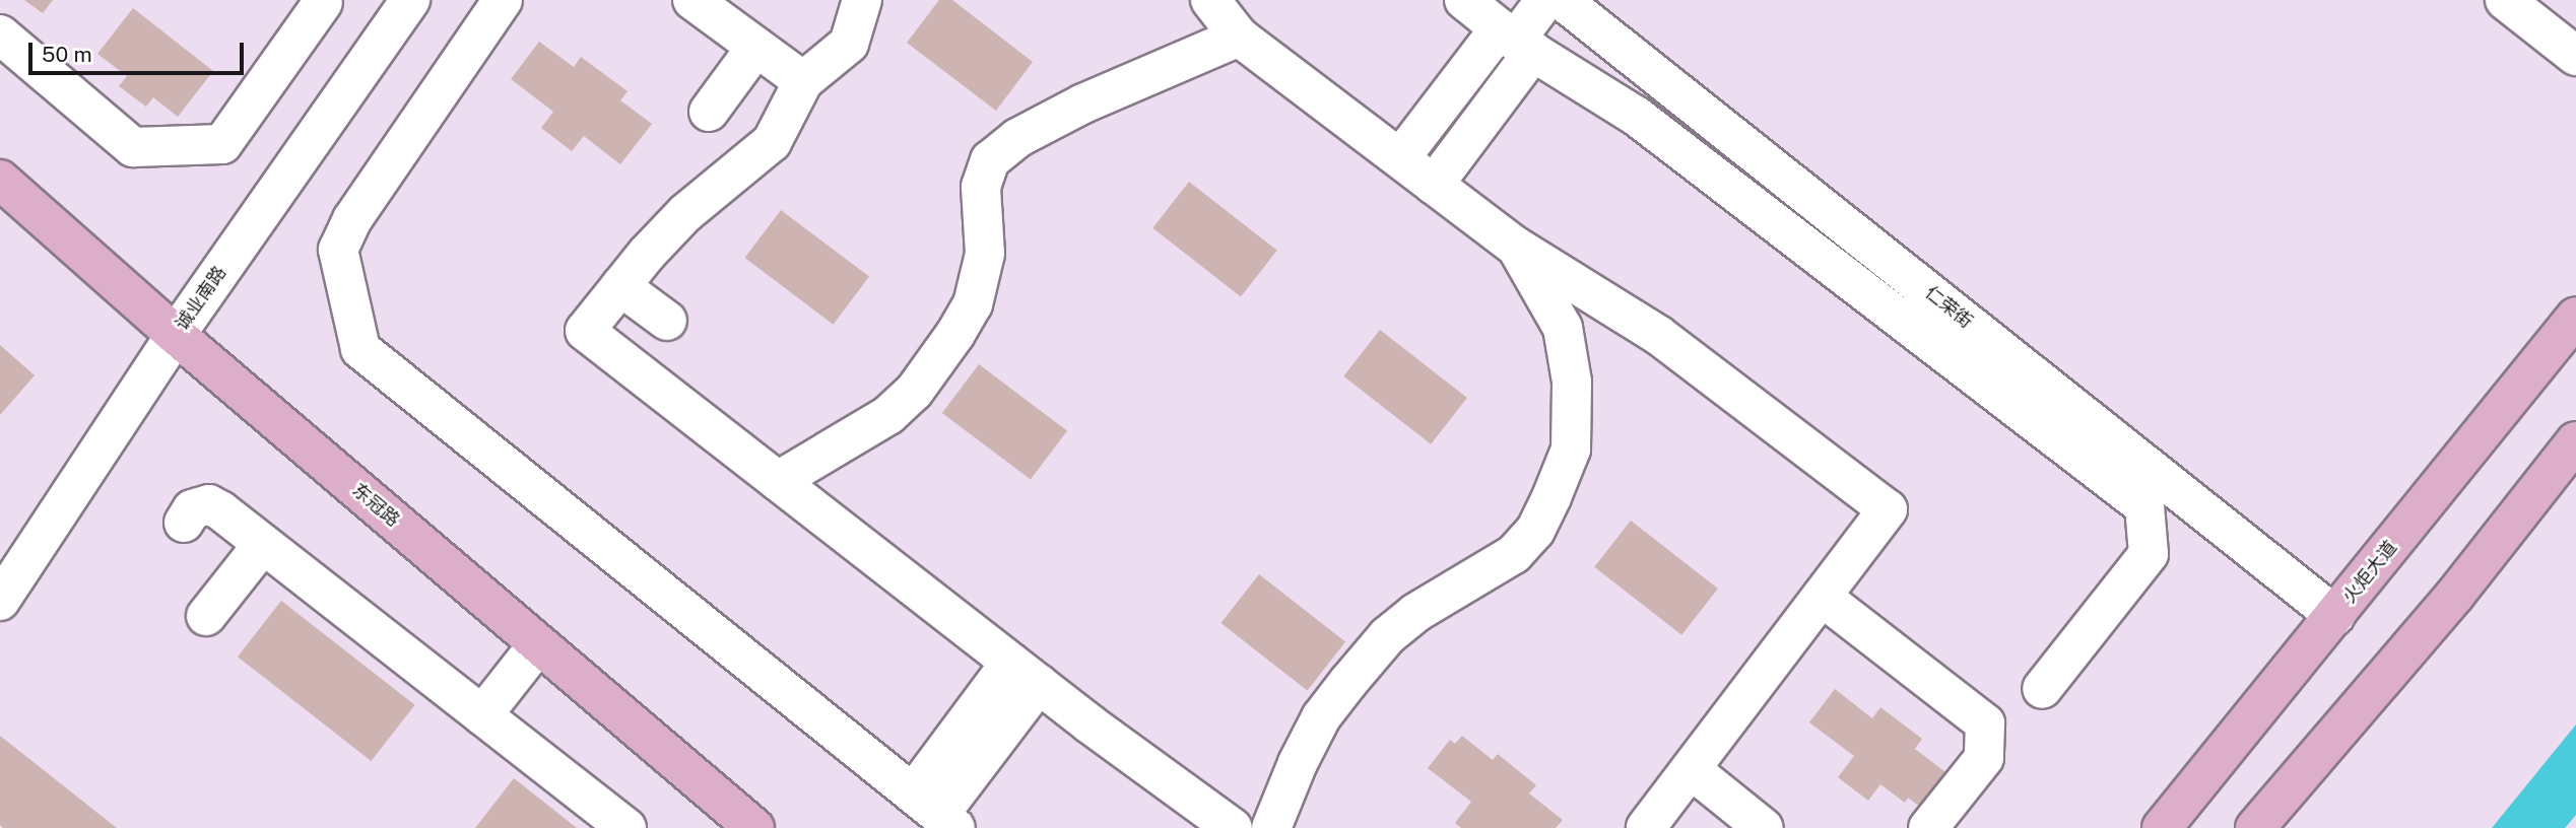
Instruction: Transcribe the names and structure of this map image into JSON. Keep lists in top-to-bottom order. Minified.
{"streets":{"main road":["东冠路","火炬大道"],"street":["诚业南路","仁荣街"]},"crossings":[["诚业南路","东冠路"],["仁荣街","火炬大道"]],"scale_bar":"50 m"}
